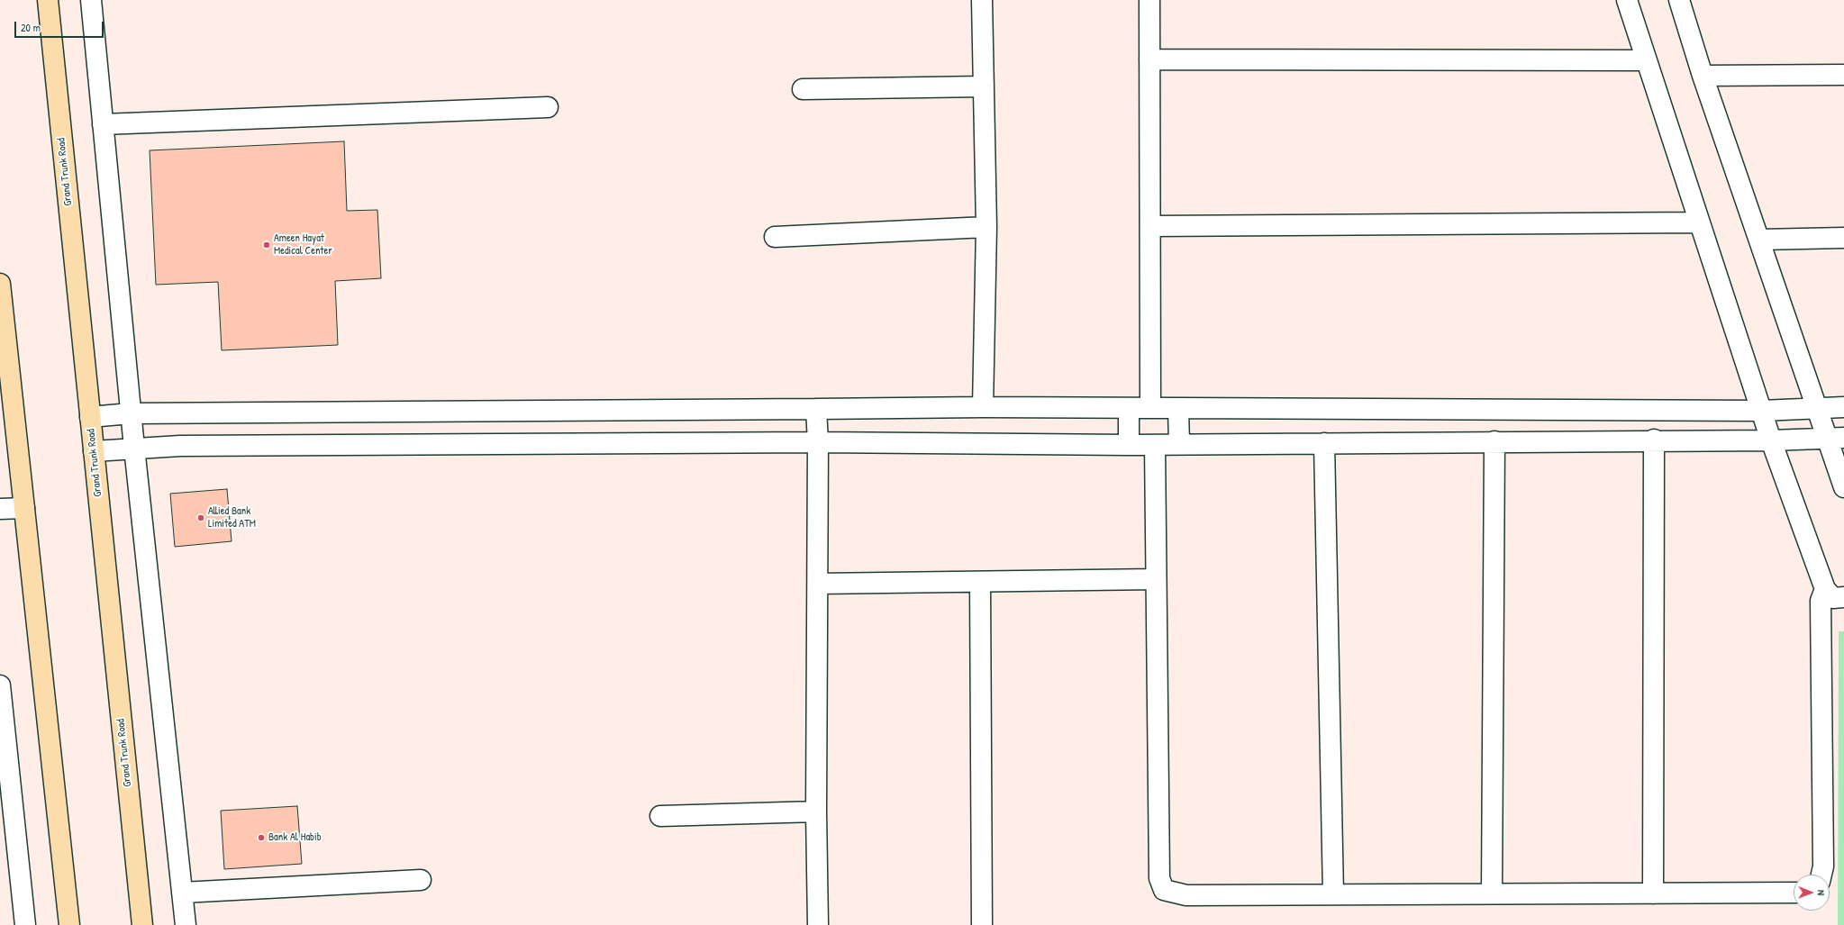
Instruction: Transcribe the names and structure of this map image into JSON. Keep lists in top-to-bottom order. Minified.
{"streets":{"highway":["Grand Trunk Road"]},"places":["Ameen Hayat Medical Center","Allied Bank Limited ATM","Bank Al Habib"],"scale_bar":"20 m","north":"right"}
